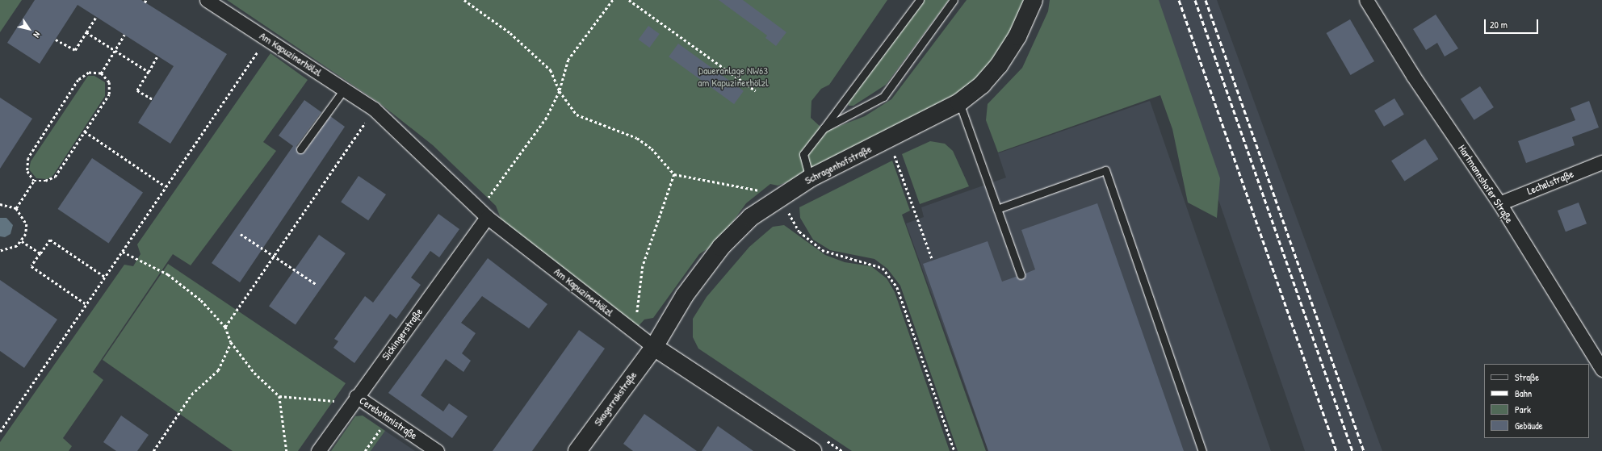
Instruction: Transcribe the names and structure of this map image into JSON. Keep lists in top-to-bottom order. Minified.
{"streets":{"street":["Am Kapuzinerhölzl","Schragenhofstraße","Lechelstraße","Hartmannshofer Straße","Sickingerstraße","Skagerrakstraße","Cerebotanistraße"]},"crossings":[["Am Kapuzinerhölzl","Schragenhofstraße"],["Am Kapuzinerhölzl","Sickingerstraße"],["Am Kapuzinerhölzl","Skagerrakstraße"],["Schragenhofstraße","Skagerrakstraße"],["Lechelstraße","Hartmannshofer Straße"],["Sickingerstraße","Cerebotanistraße"]],"parks":["Daueranlage NW63 am Kapuzinerhölzl"],"legend":["Straße","Bahn","Park","Gebäude"],"scale_bar":"20 m","north":"bottom right"}
